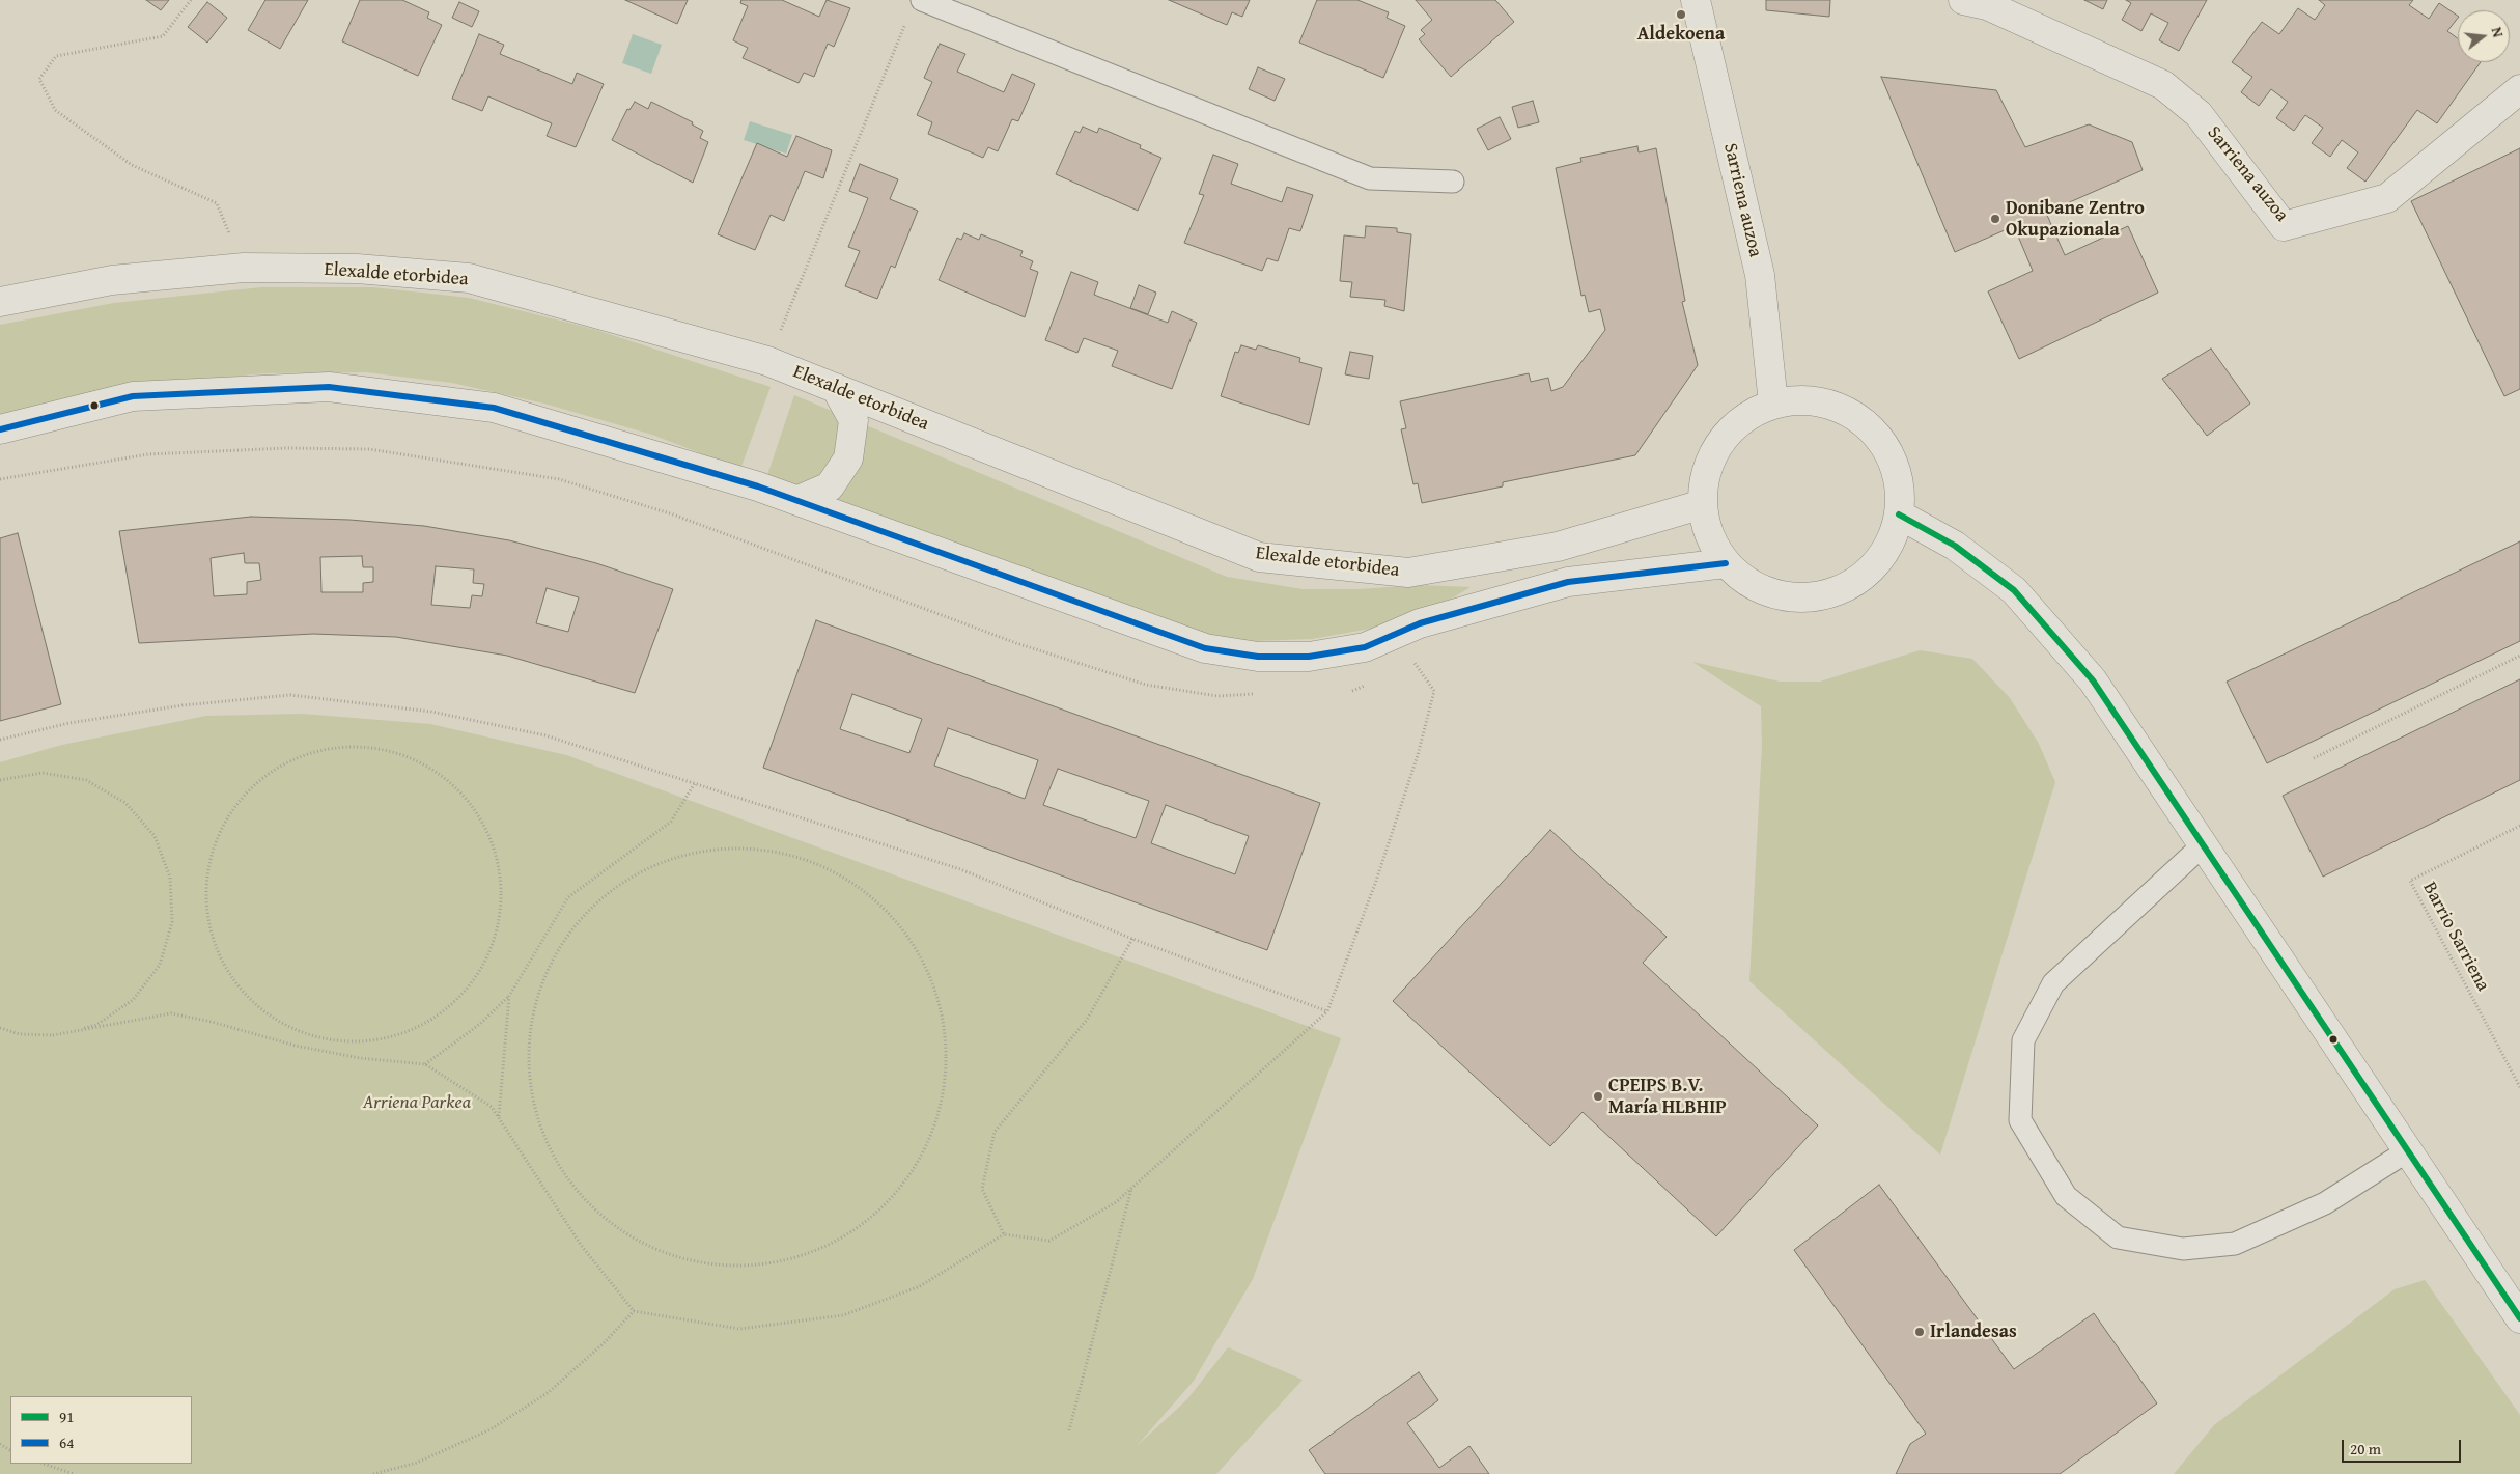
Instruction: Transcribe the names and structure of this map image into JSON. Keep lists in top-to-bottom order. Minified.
{"streets":{"street":["Sarriena auzoa","Elexalde etorbidea"],"path":["Barrio Sarriena"]},"parks":["Arriena Parkea"],"places":["Aldekoena","Donibane Zentro Okupazionala","CPEIPS B.V. María HLBHIP","Irlandesas"],"lines":["transit line 64","transit line 91"],"legend":["91","64"],"scale_bar":"20 m","north":"right"}
